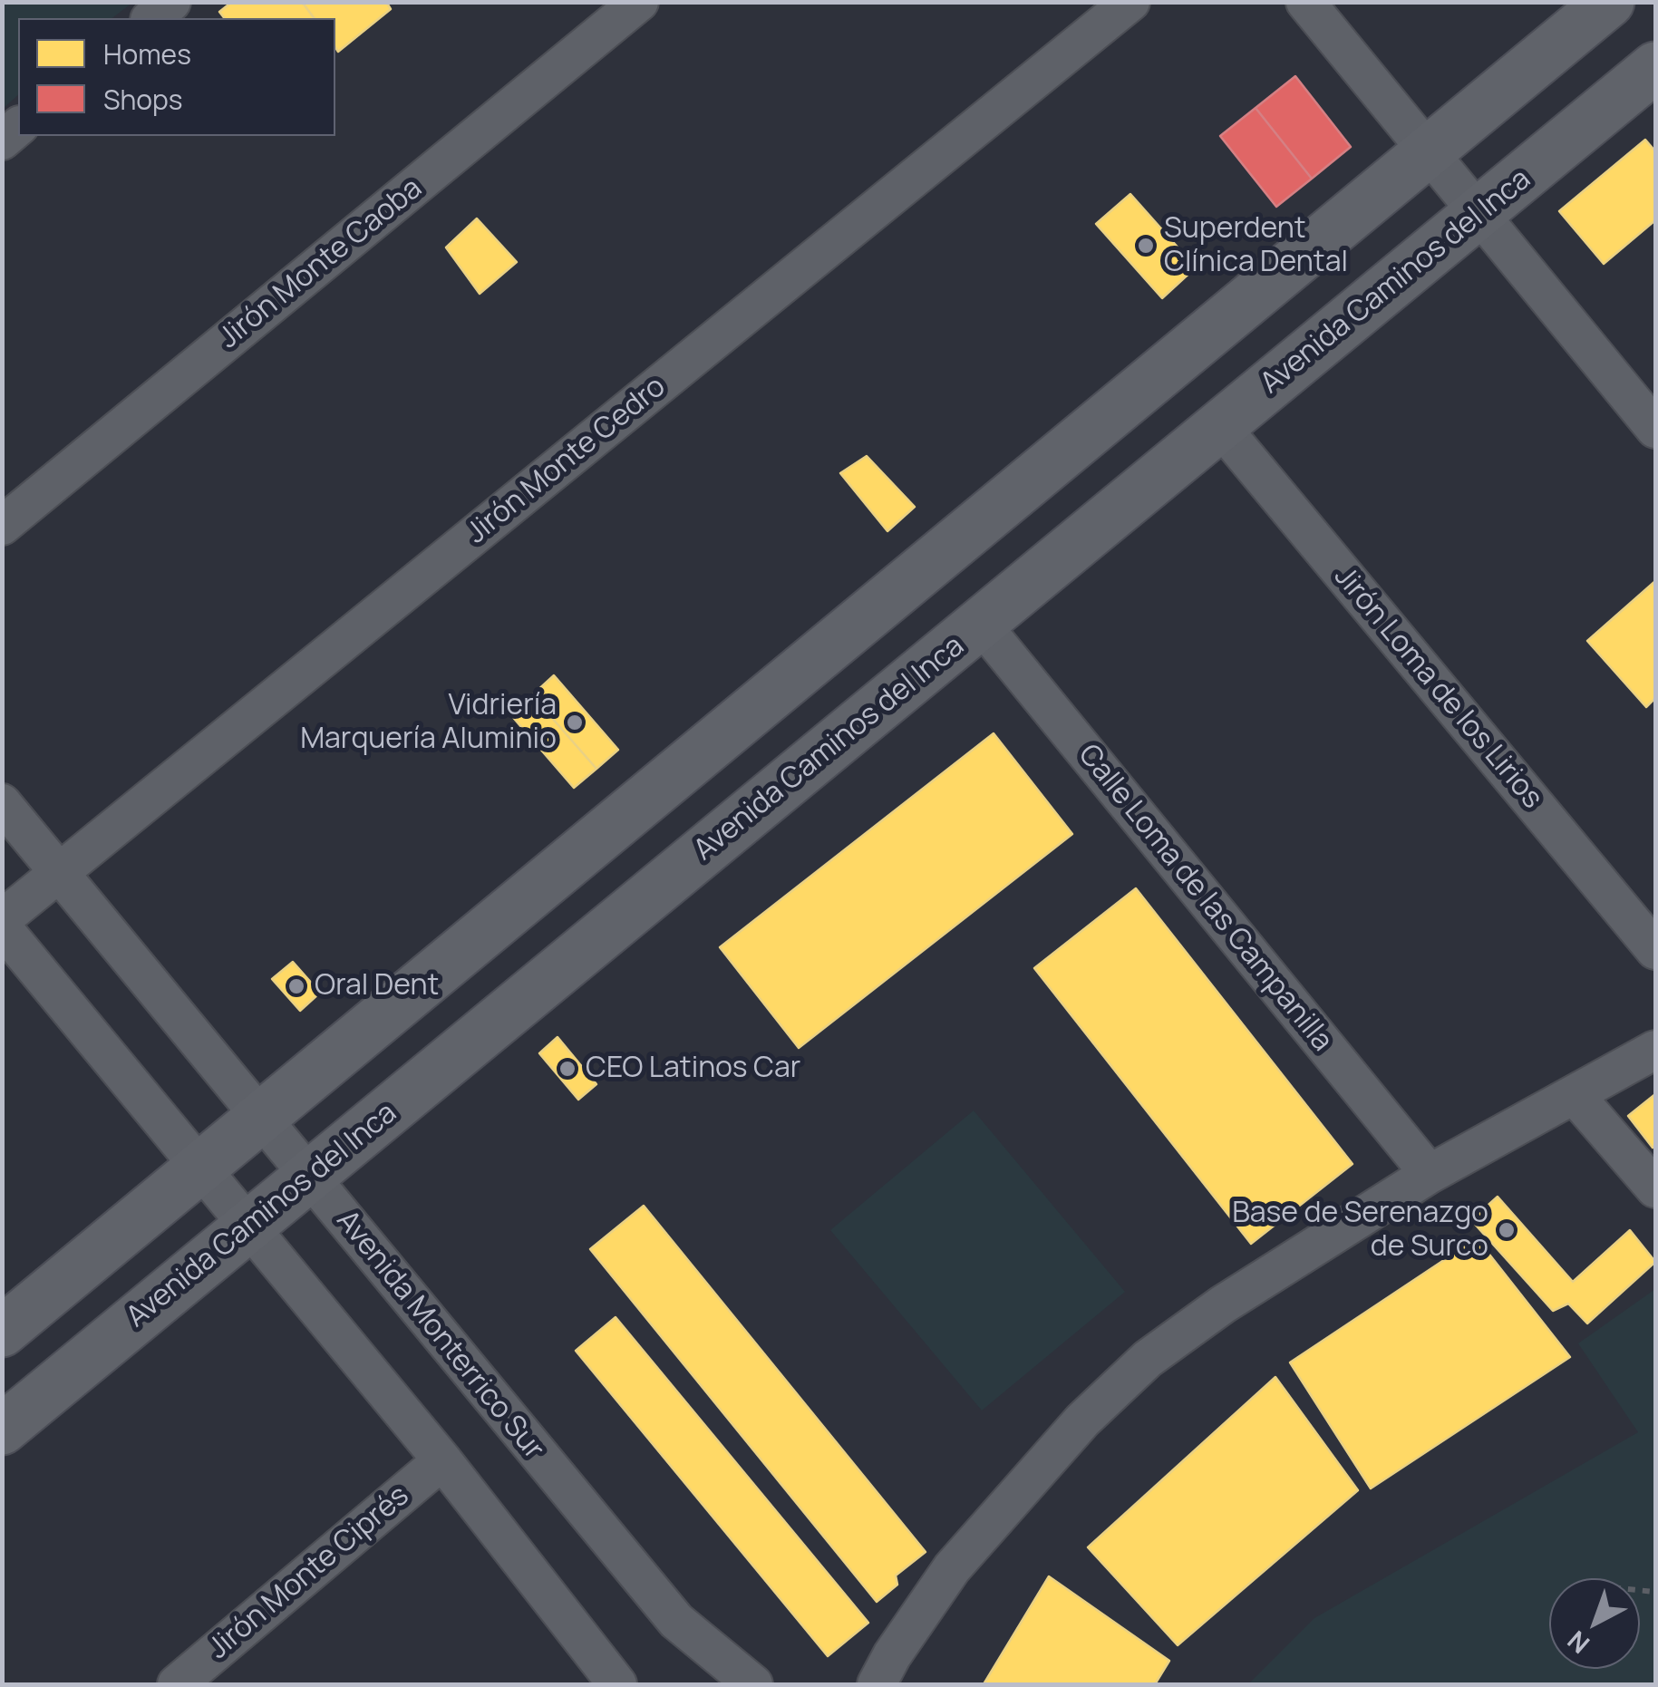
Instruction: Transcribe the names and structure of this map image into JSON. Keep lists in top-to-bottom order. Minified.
{"streets":{"main road":["Avenida Caminos del Inca"],"street":["Jirón Monte Caoba","Jirón Monte Cedro","Jirón Loma de los Lirios","Calle Loma de las Campanilla","Avenida Monterrico Sur","Jirón Monte Ciprés"]},"crossings":[["Avenida Caminos del Inca","Jirón Loma de los Lirios"],["Avenida Caminos del Inca","Calle Loma de las Campanilla"],["Avenida Caminos del Inca","Avenida Monterrico Sur"],["Jirón Monte Cedro","Avenida Monterrico Sur"]],"places":["Superdent Clínica Dental","Vidriería Marquería Aluminio","Oral Dent","CEO Latinos Car","Base de Serenazgo de Surco"],"legend":["Homes","Shops"],"north":"bottom left"}
